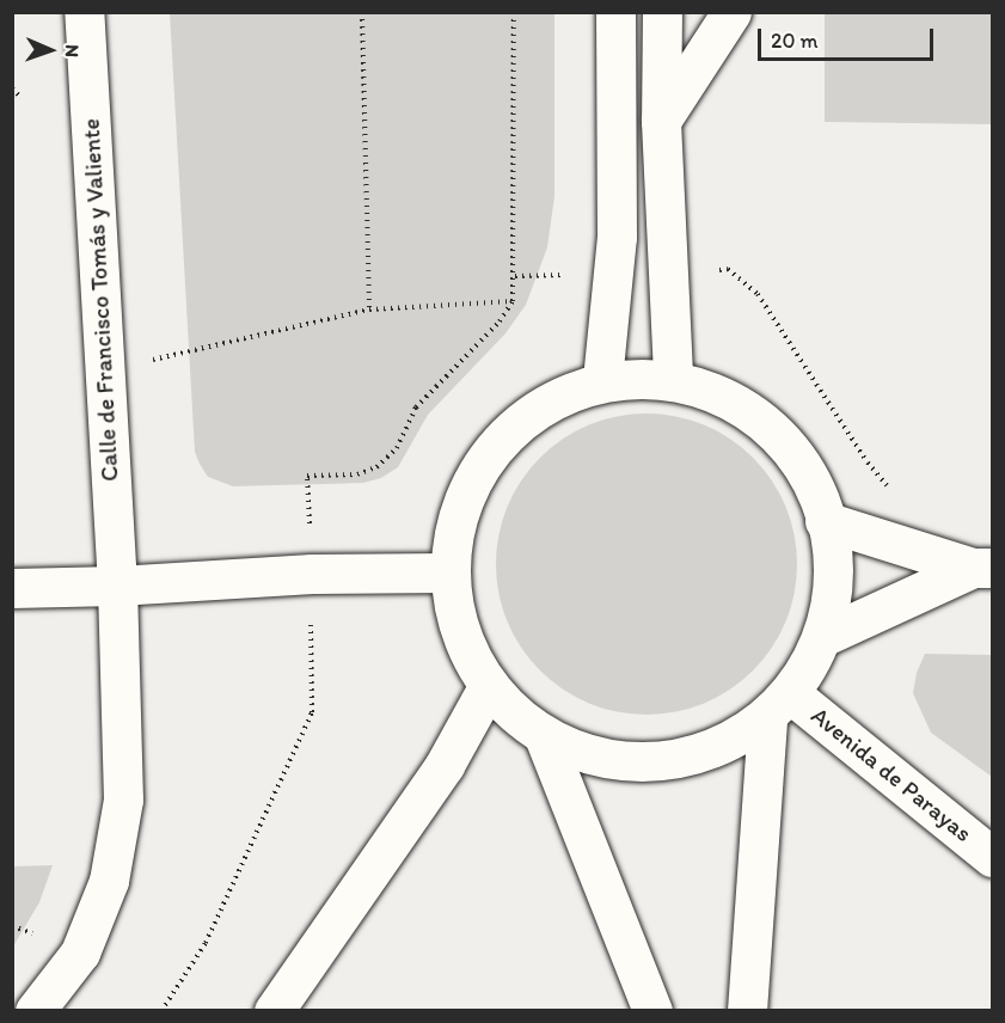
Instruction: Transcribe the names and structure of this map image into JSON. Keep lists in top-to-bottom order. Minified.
{"streets":{"main road":["Calle de Francisco Tomás y Valiente","Avenida de Parayas"]},"scale_bar":"20 m","north":"right"}
